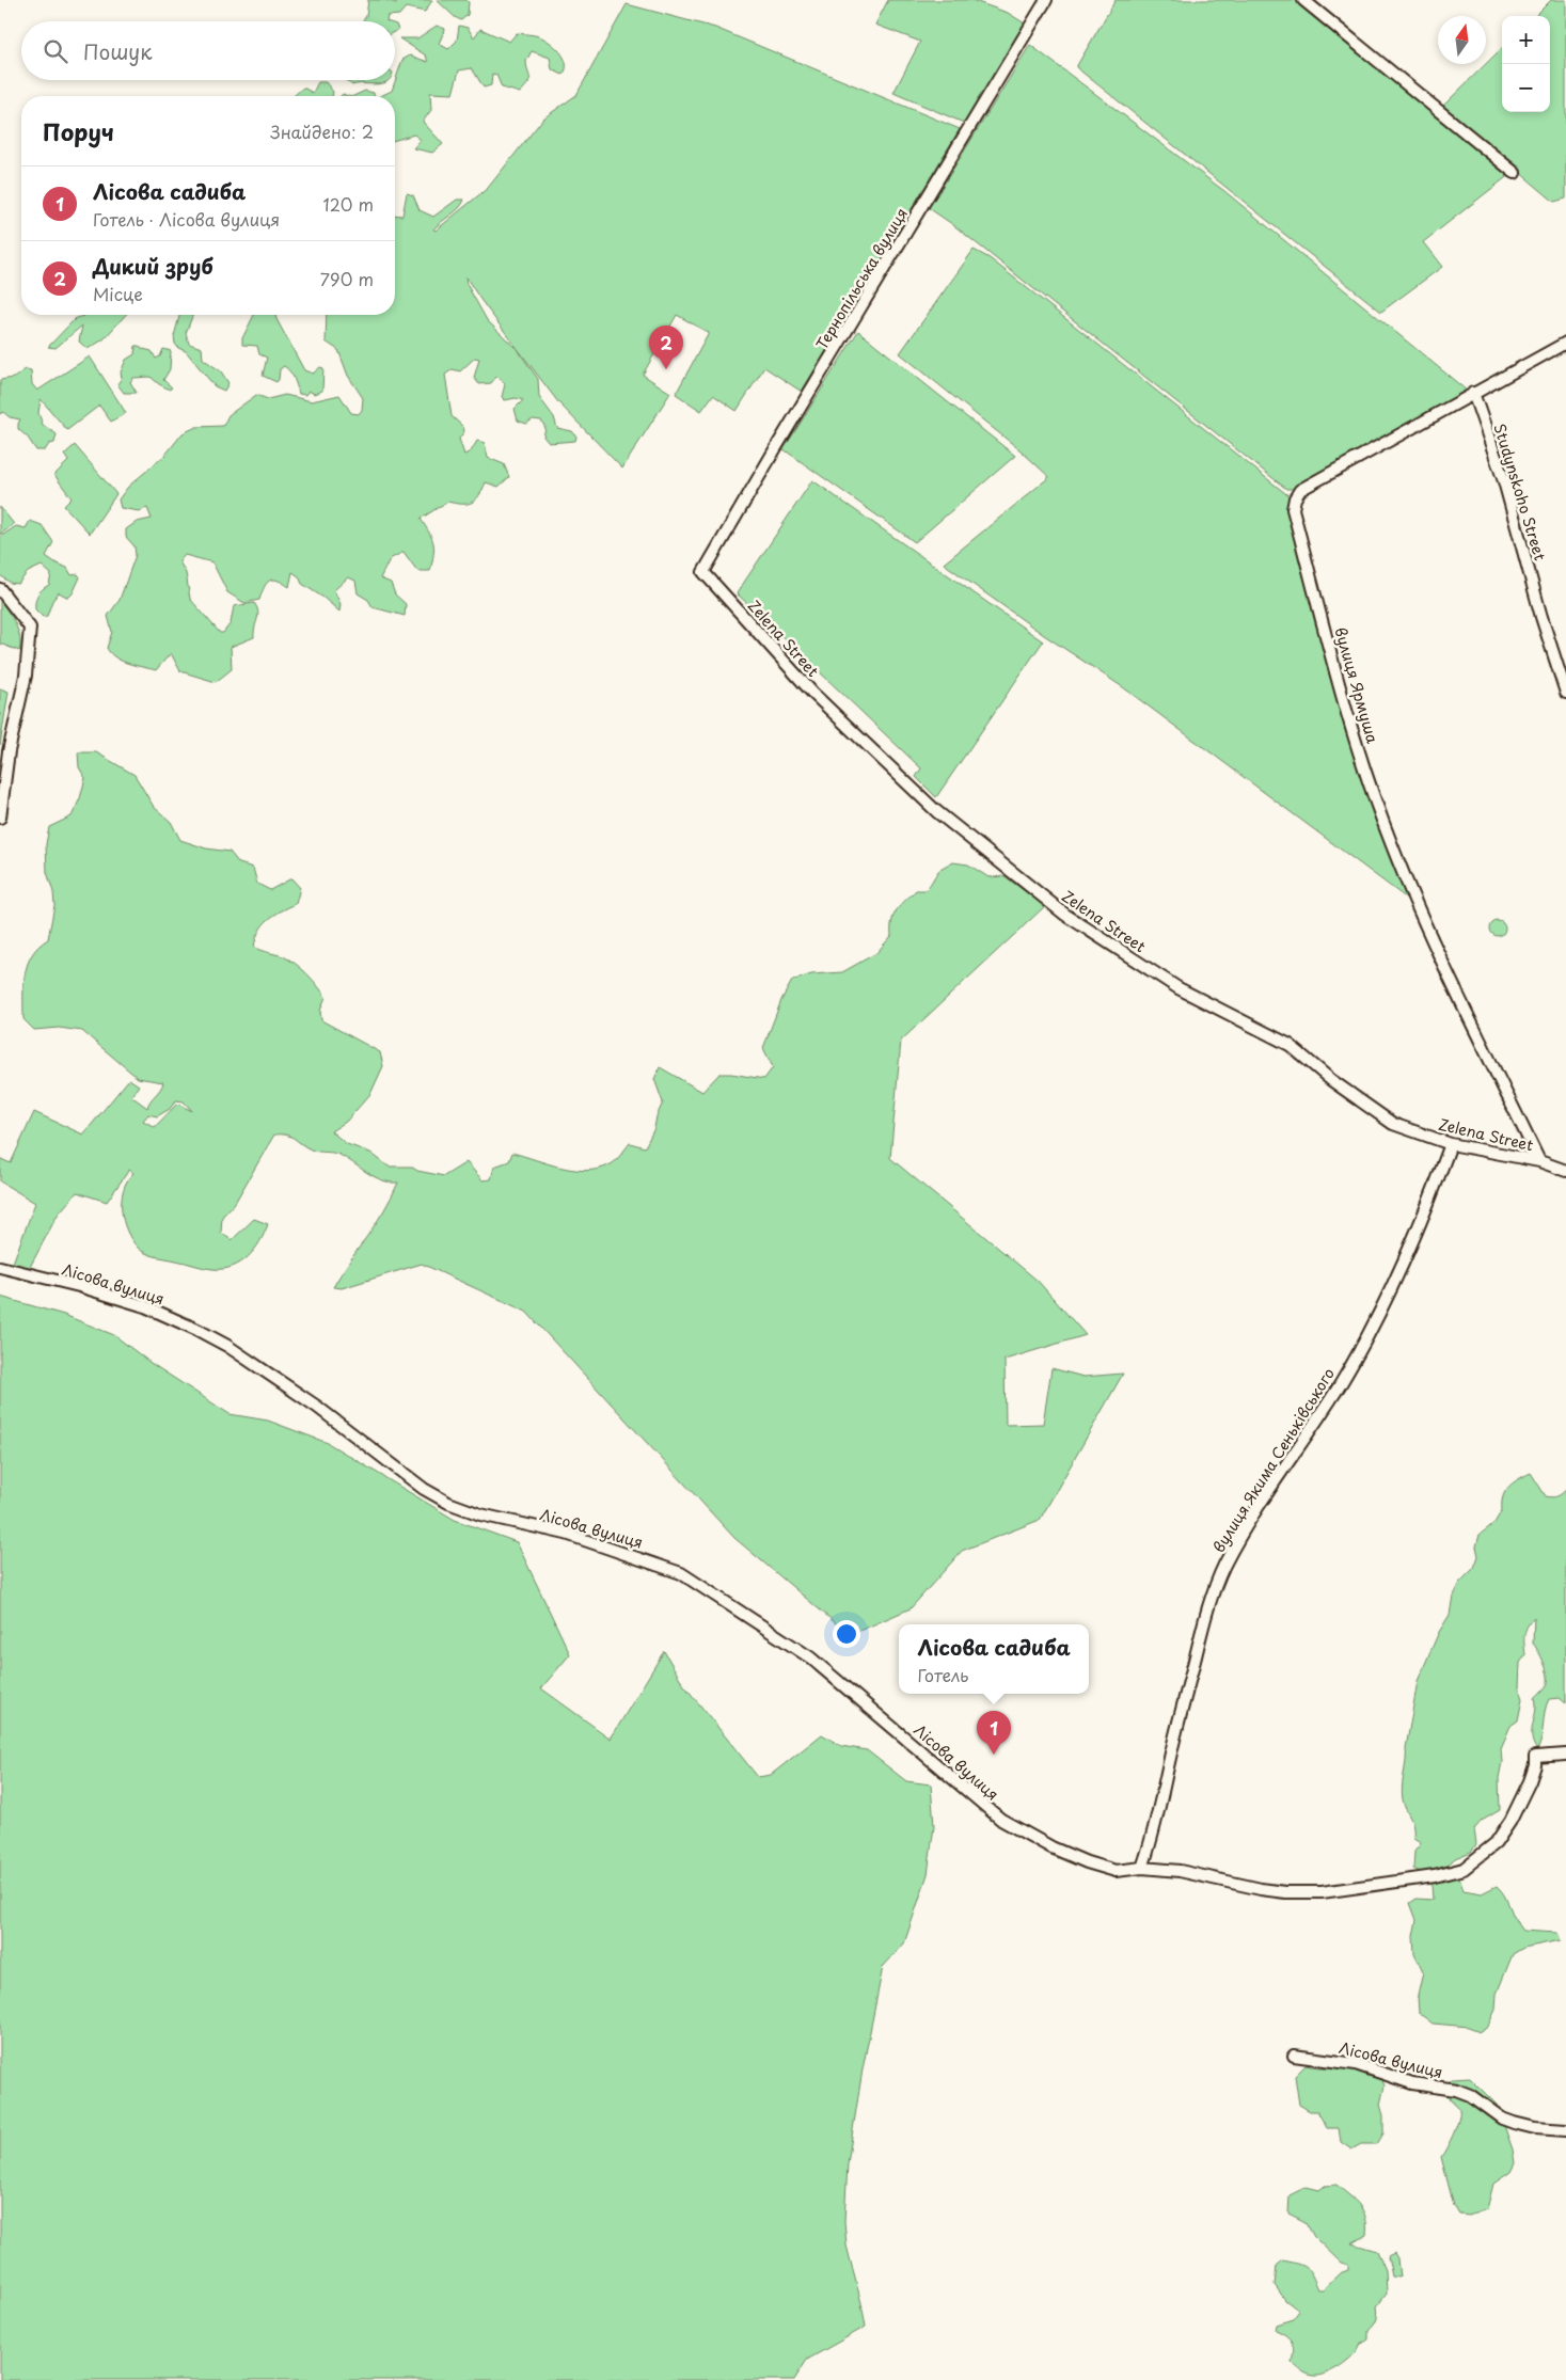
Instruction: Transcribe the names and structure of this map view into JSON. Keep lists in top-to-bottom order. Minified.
{"streets":{"street":["Тернопільська вулиця","Studynskoho Street","Zelena Street","вулиця Ярмуша","Лісова вулиця","вулиця Якима Сеньківського"]},"crossings":[["Тернопільська вулиця","Zelena Street"],["Studynskoho Street","вулиця Ярмуша"],["Zelena Street","вулиця Ярмуша"],["Zelena Street","вулиця Якима Сеньківського"],["Лісова вулиця","вулиця Якима Сеньківського"]],"north":"top","page":{"map_buttons":["+","−"],"search":"Пошук","heading":["Поруч","Знайдено: 2"],"list":[{"mark":"1","name":"Лісова садиба","note":"Готель · Лісова вулиця","value":"120 m"},{"mark":"2","name":"Дикий зруб","note":"Місце","value":"790 m"}],"pins":["2","1"],"popup":["Лісова садиба","Готель"]}}
